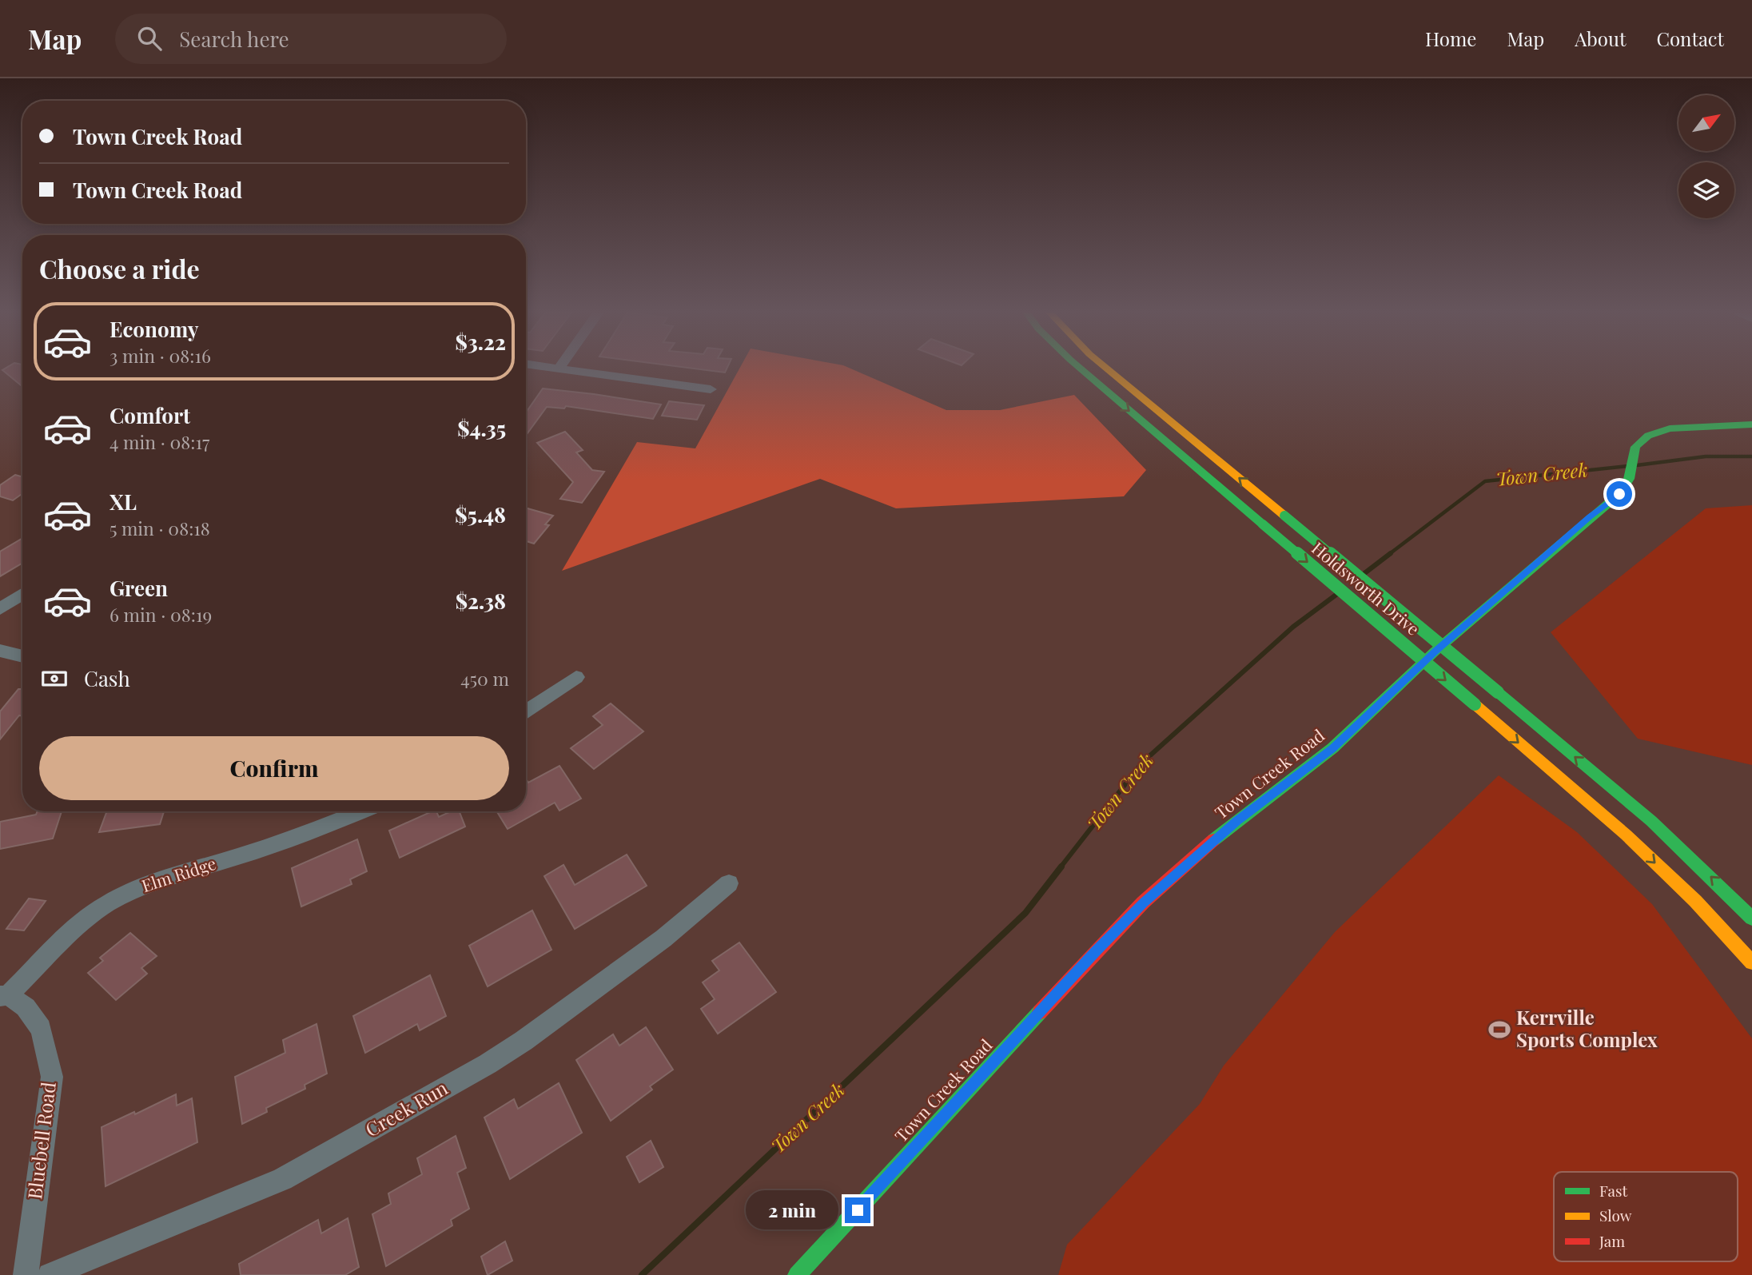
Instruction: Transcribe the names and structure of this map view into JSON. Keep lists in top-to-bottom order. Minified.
{"streets":{"main road":["Holdsworth Drive","Town Creek Road"],"street":["Elm Ridge","Creek Run","Bluebell Road"]},"crossings":[["Elm Ridge","Bluebell Road"]],"water":["Town Creek"],"places":{"sports":["Kerrville Sports Complex"]},"legend":["Fast","Slow","Jam"],"north":"top right","page":{"header":"Map","search":"Search here","nav":["Home","Map","About","Contact"],"banner":["Town Creek Road","Town Creek Road"],"heading":"Choose a ride","list":[{"name":"Economy","note":"3 min · 08:16","value":"$3.22"},{"name":"Comfort","note":"4 min · 08:17","value":"$4.35"},{"name":"XL","note":"5 min · 08:18","value":"$5.48"},{"name":"Green","note":"6 min · 08:19","value":"$2.38"}],"pay":["Cash","450 m"],"buttons":"Confirm","bubble":"2 min"}}
